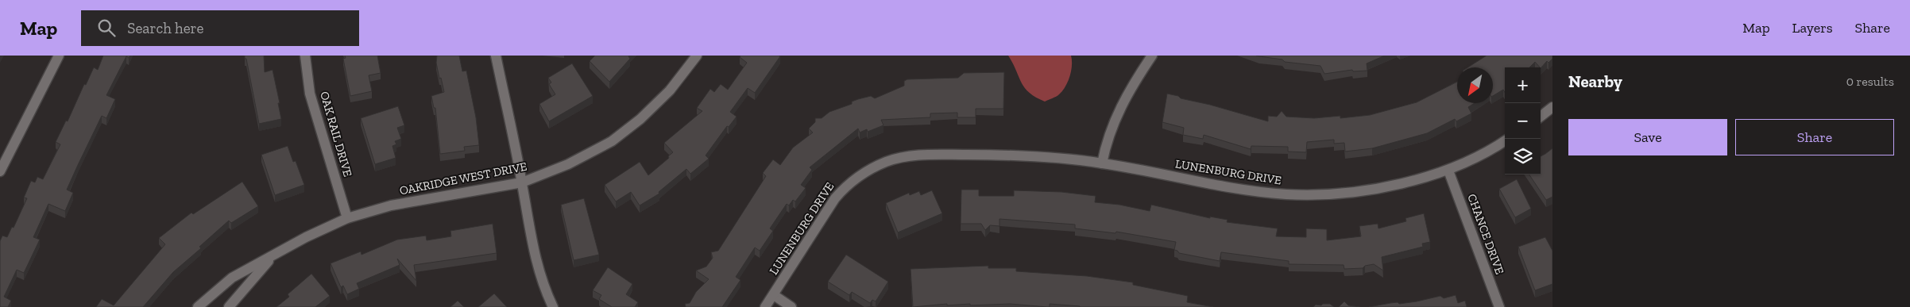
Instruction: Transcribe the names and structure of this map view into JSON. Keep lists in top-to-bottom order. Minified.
{"streets":{"street":["OAK RAIL DRIVE","LUNENBURG DRIVE","OAKRIDGE WEST DRIVE","CHANCE DRIVE"]},"crossings":[["OAK RAIL DRIVE","OAKRIDGE WEST DRIVE"],["LUNENBURG DRIVE","CHANCE DRIVE"]],"north":"bottom left","page":{"header":"Map","search":"Search here","nav":["Map","Layers","Share"],"heading":["Nearby","0 results"],"map_buttons":["+","−"],"buttons":["Save","Share"]}}
